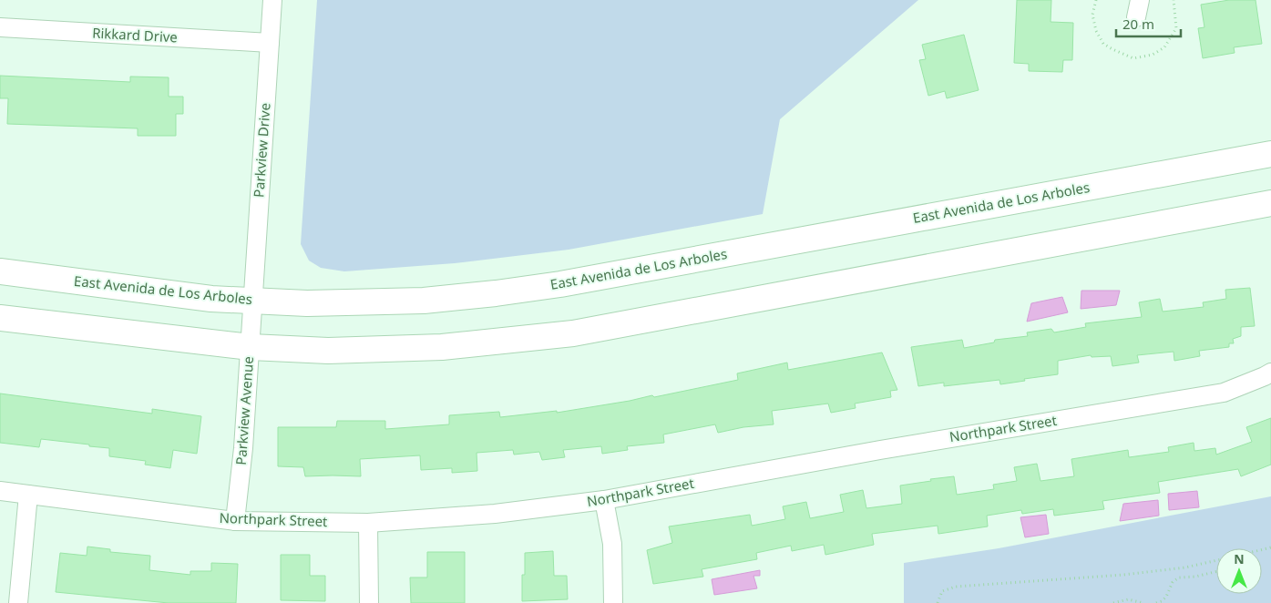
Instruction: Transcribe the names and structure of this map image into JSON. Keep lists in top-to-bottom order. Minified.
{"streets":{"main road":["East Avenida de Los Arboles"],"street":["Rikkard Drive","Parkview Drive","Parkview Avenue","Northpark Street"]},"crossings":[["Rikkard Drive","Parkview Drive"],["Parkview Drive","East Avenida de Los Arboles"],["Parkview Drive","Parkview Avenue"],["East Avenida de Los Arboles","Parkview Avenue"],["Parkview Avenue","Northpark Street"]],"scale_bar":"20 m","north":"top"}
